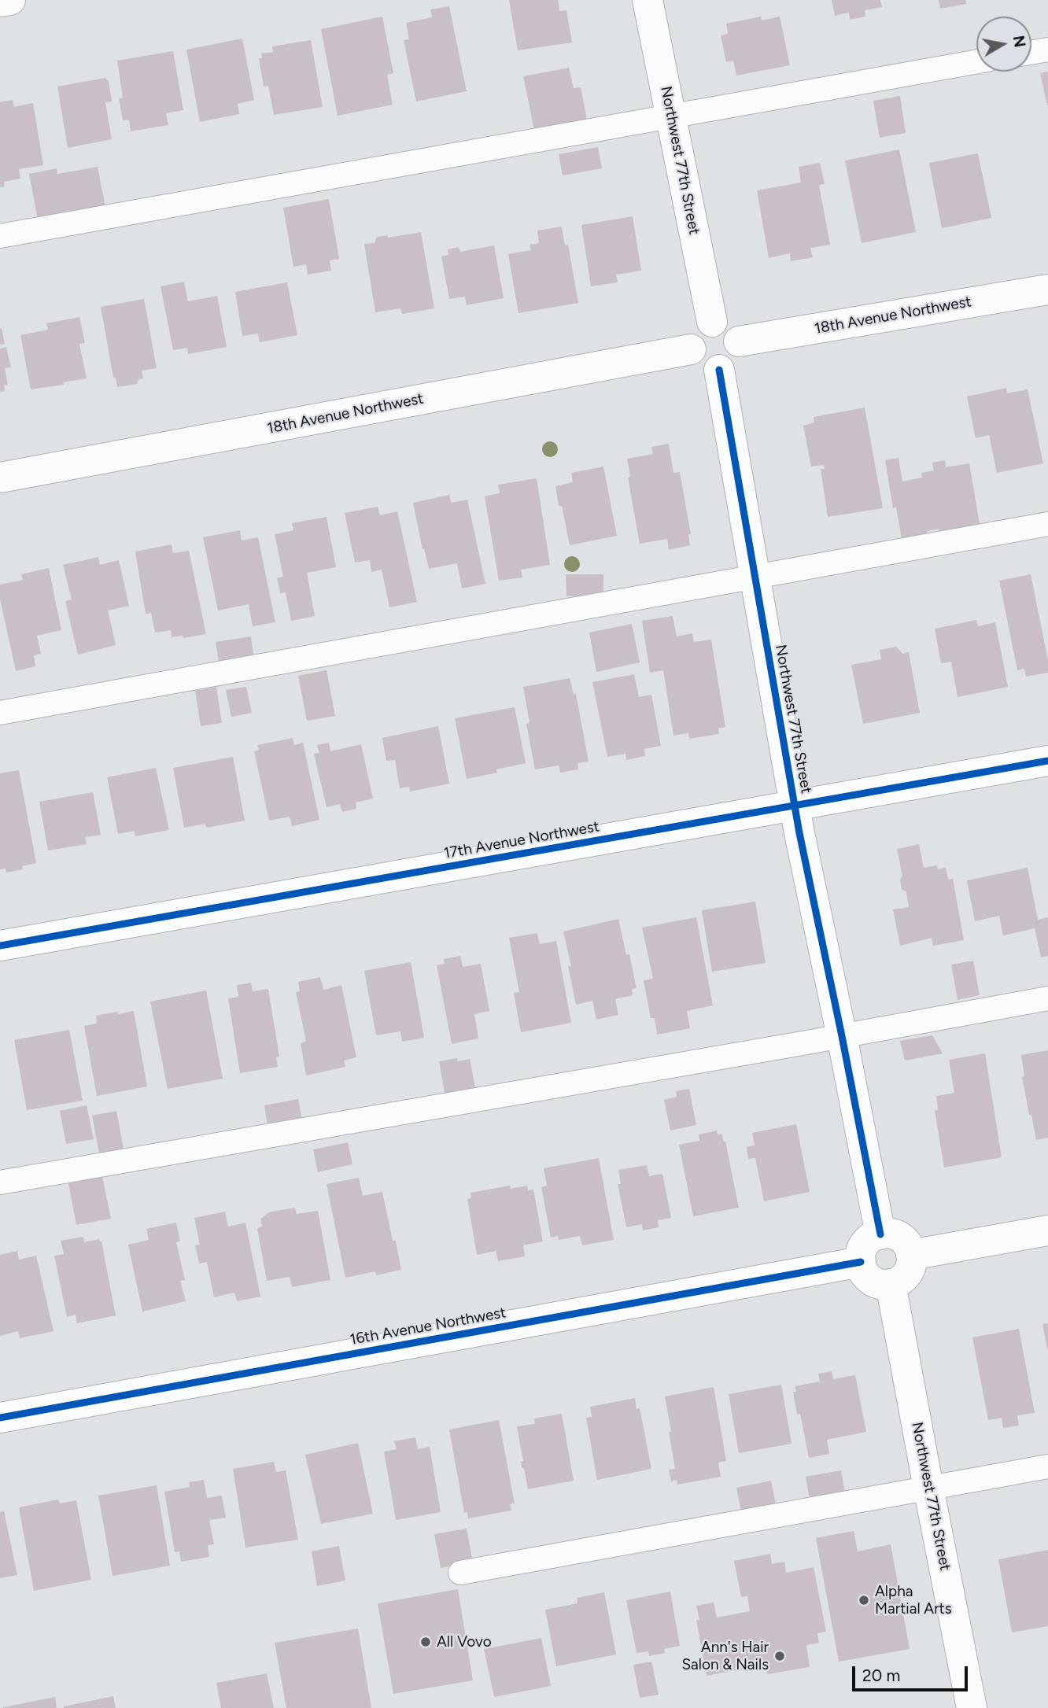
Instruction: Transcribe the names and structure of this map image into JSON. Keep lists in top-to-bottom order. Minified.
{"streets":{"street":["Northwest 77th Street","18th Avenue Northwest","17th Avenue Northwest","16th Avenue Northwest"]},"crossings":[["Northwest 77th Street","18th Avenue Northwest"],["Northwest 77th Street","17th Avenue Northwest"],["Northwest 77th Street","16th Avenue Northwest"]],"places":["Alpha Martial Arts","All Vovo","Ann's Hair Salon & Nails"],"scale_bar":"20 m","north":"right"}
